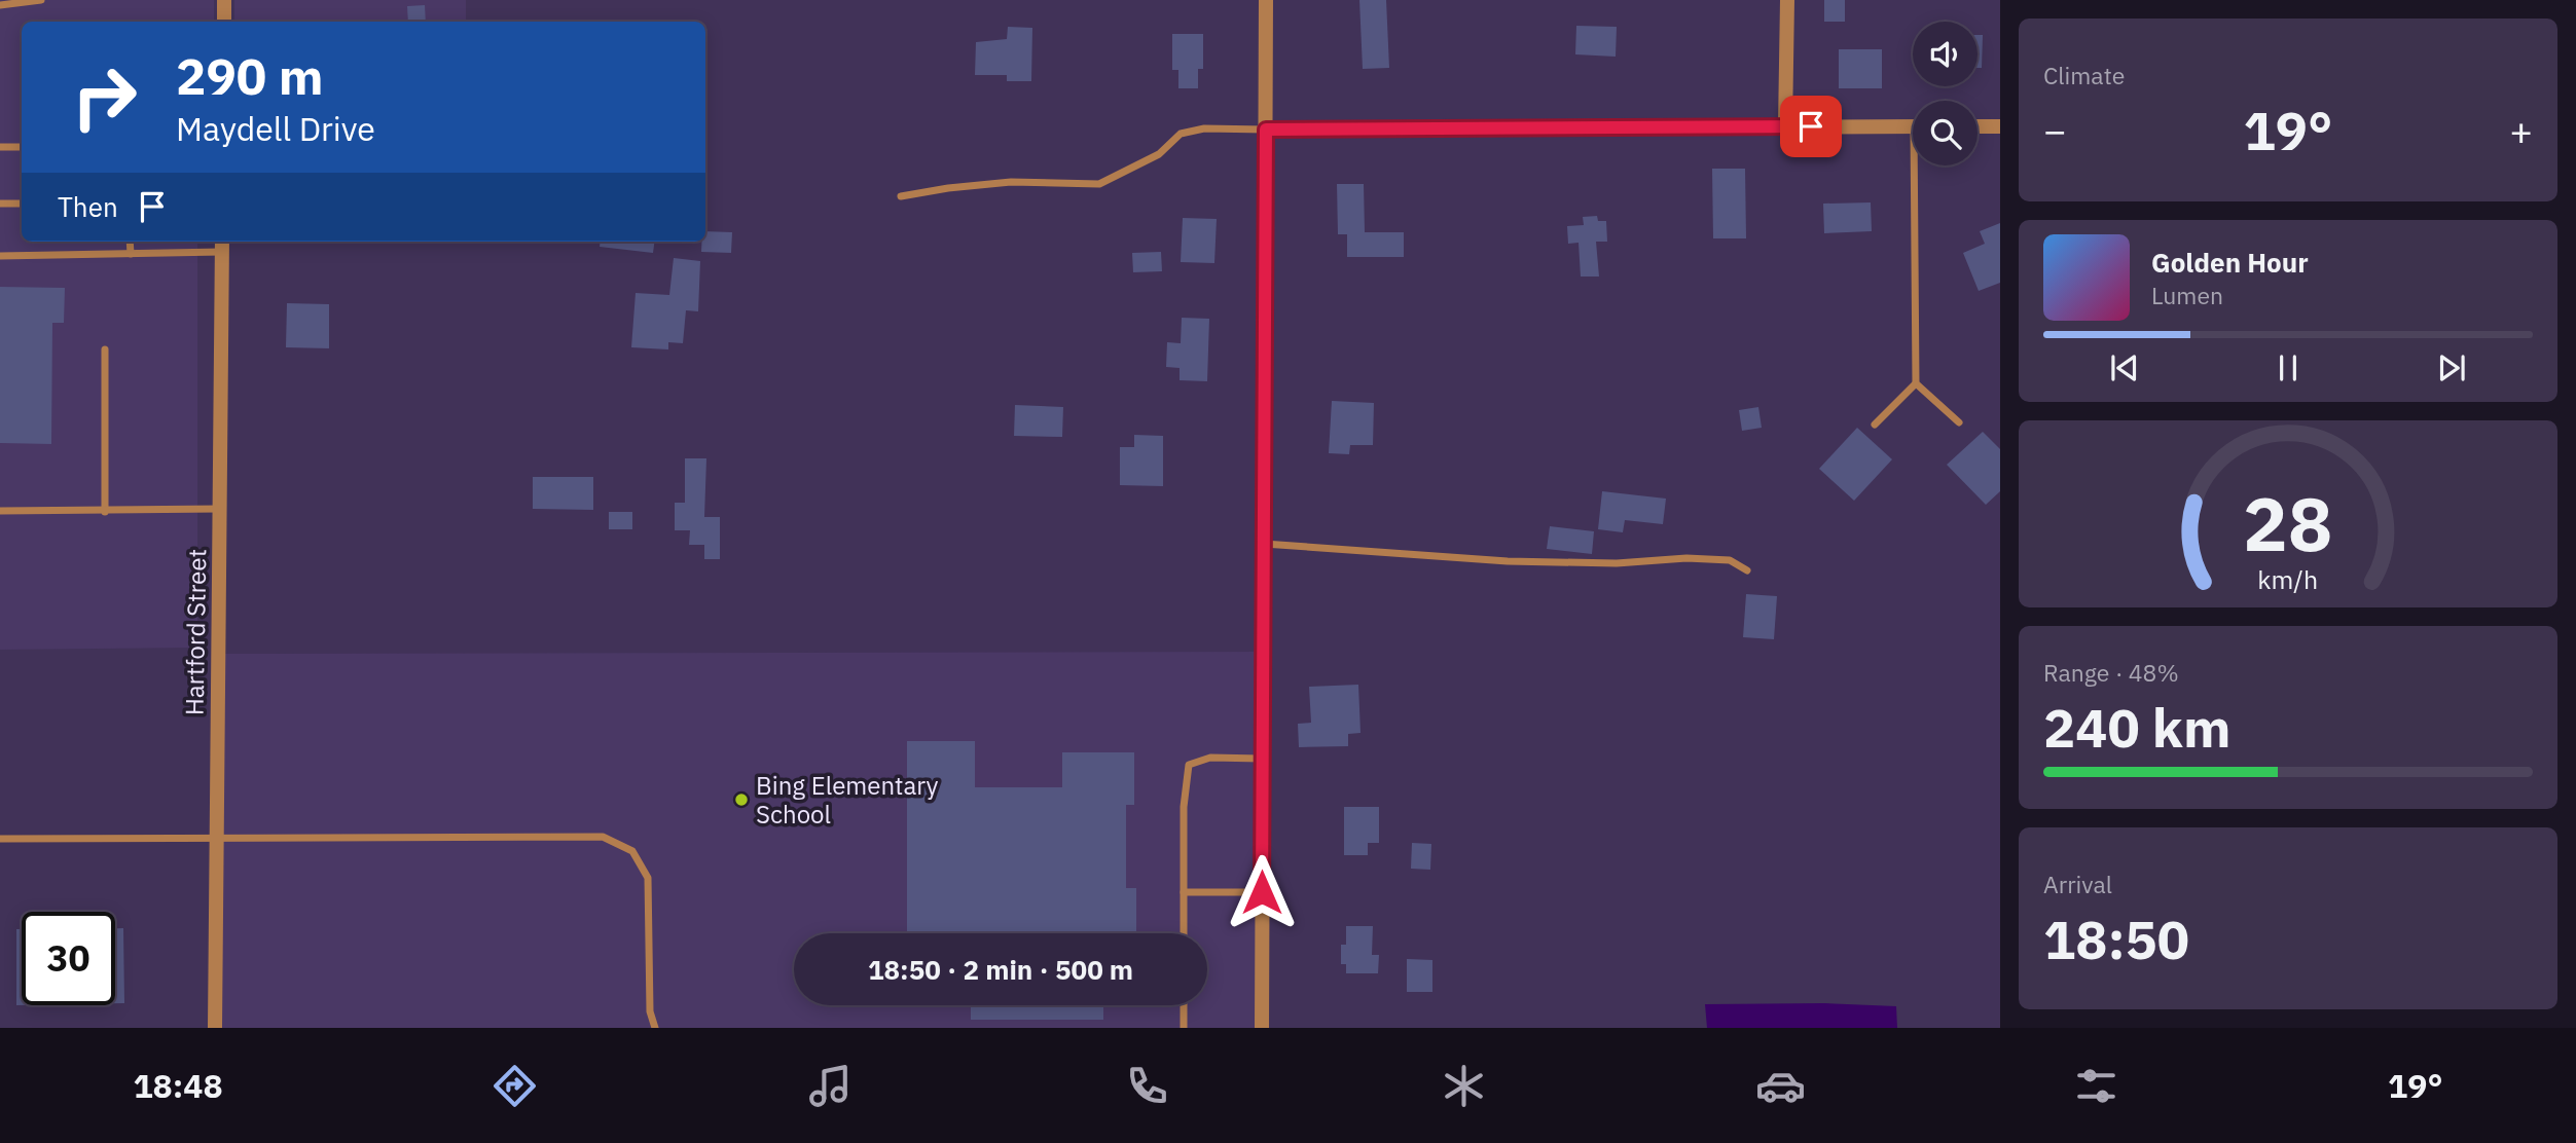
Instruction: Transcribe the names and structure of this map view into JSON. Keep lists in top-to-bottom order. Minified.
{"streets":{"street":["Hartford Street"]},"places":["Bing Elementary School"],"page":{"tile":["Climate",["Range · 48%","240 km"],["Arrival","18:50"]],"turn":["290 m","Maydell Drive"],"heat":["−","19°","+"],"then":"Then","song":["Golden Hour","Lumen"],"limit":"30","trip":"18:50 · 2 min · 500 m","tabs":["18:48","19°"],"gauge":["28","km/h"]}}
